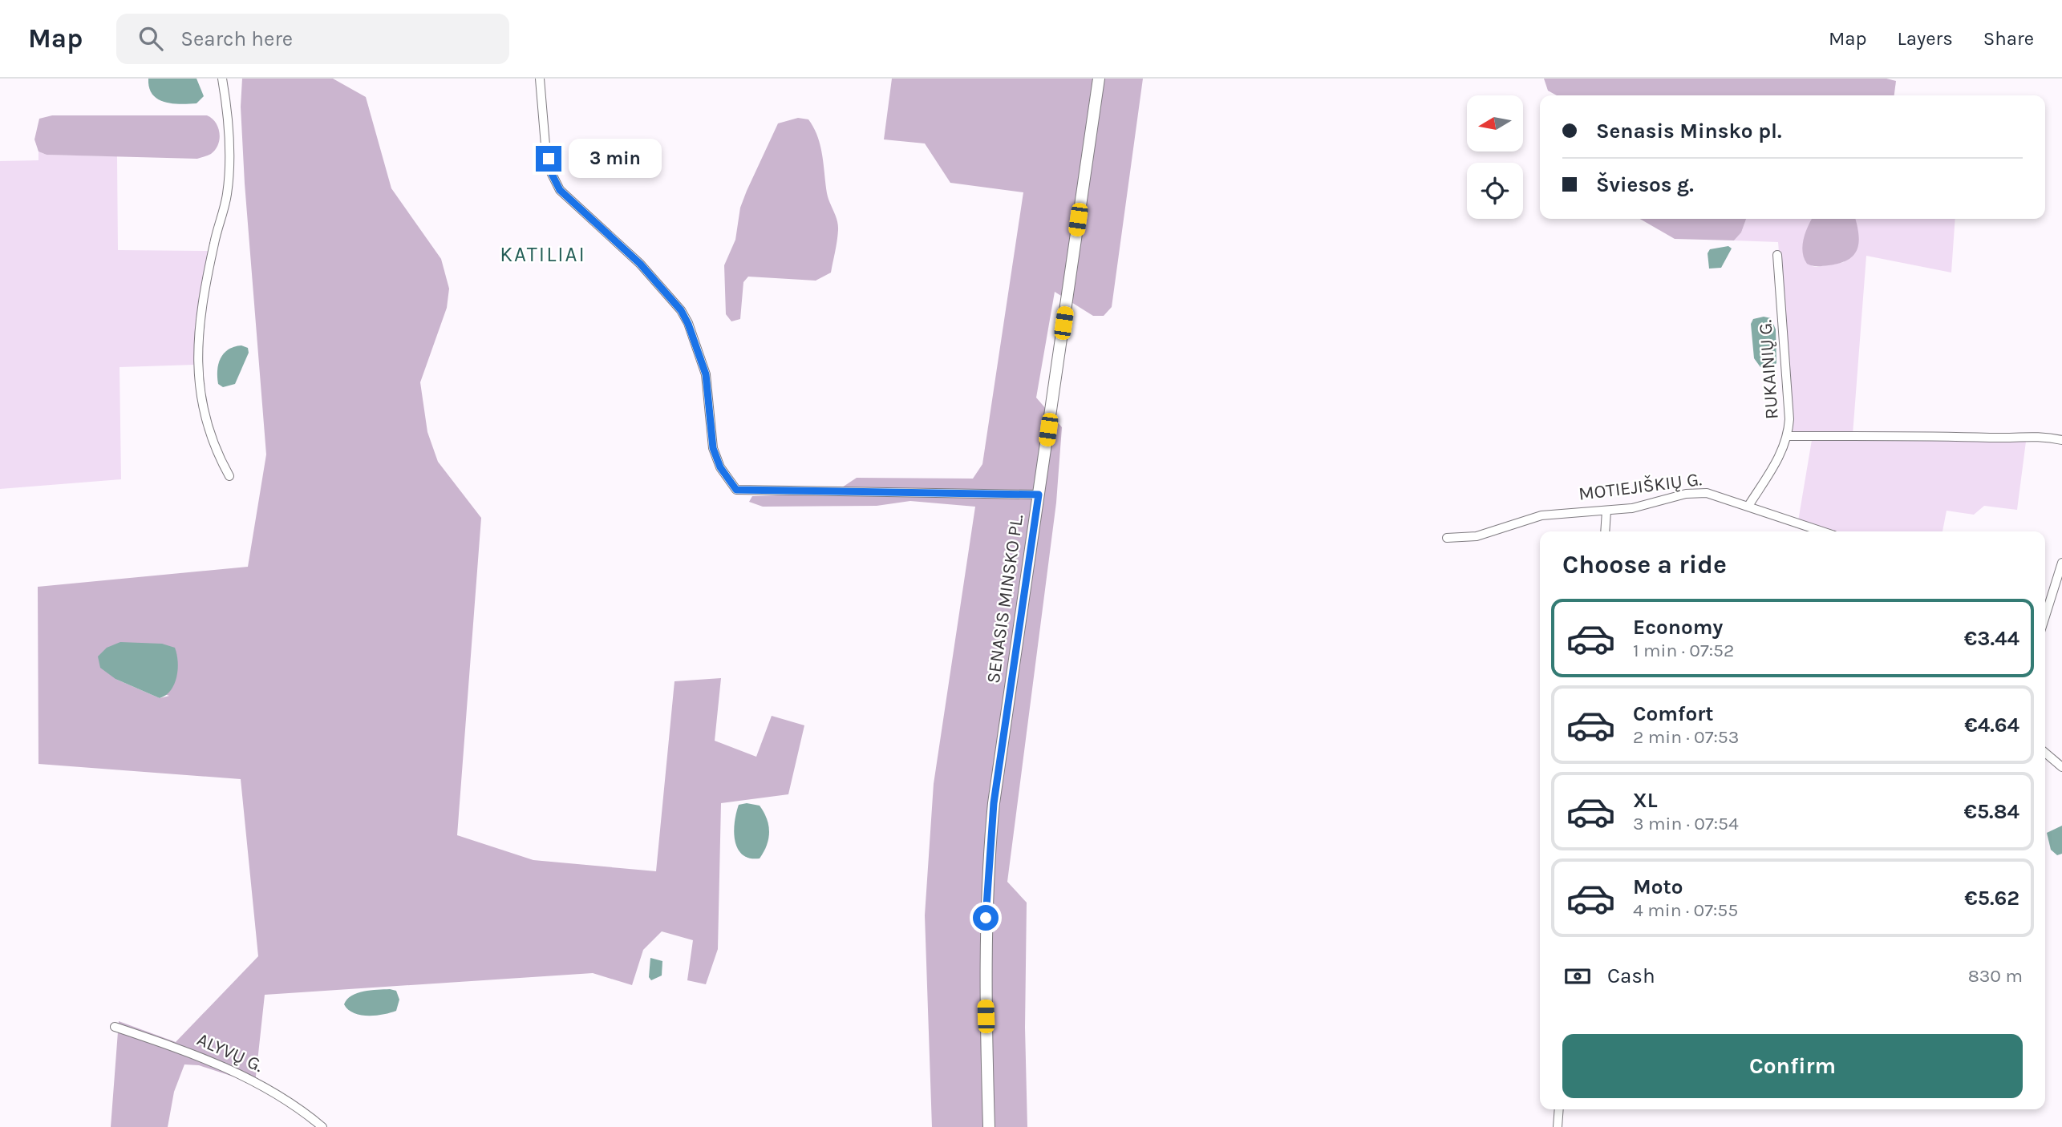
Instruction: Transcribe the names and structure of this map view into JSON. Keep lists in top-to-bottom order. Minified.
{"streets":{"main road":["SENASIS MINSKO PL."],"street":["RUKAINIŲ G.","MOTIEJIŠKIŲ G.","ALYVŲ G."]},"crossings":[["RUKAINIŲ G.","MOTIEJIŠKIŲ G."]],"districts":["KATILIAI"],"north":"left","page":{"header":"Map","search":"Search here","nav":["Map","Layers","Share"],"banner":["Senasis Minsko pl.","Šviesos g."],"bubble":"3 min","heading":"Choose a ride","list":[{"name":"Economy","note":"1 min · 07:52","value":"€3.44"},{"name":"Comfort","note":"2 min · 07:53","value":"€4.64"},{"name":"XL","note":"3 min · 07:54","value":"€5.84"},{"name":"Moto","note":"4 min · 07:55","value":"€5.62"}],"pay":["Cash","830 m"],"buttons":"Confirm"}}
